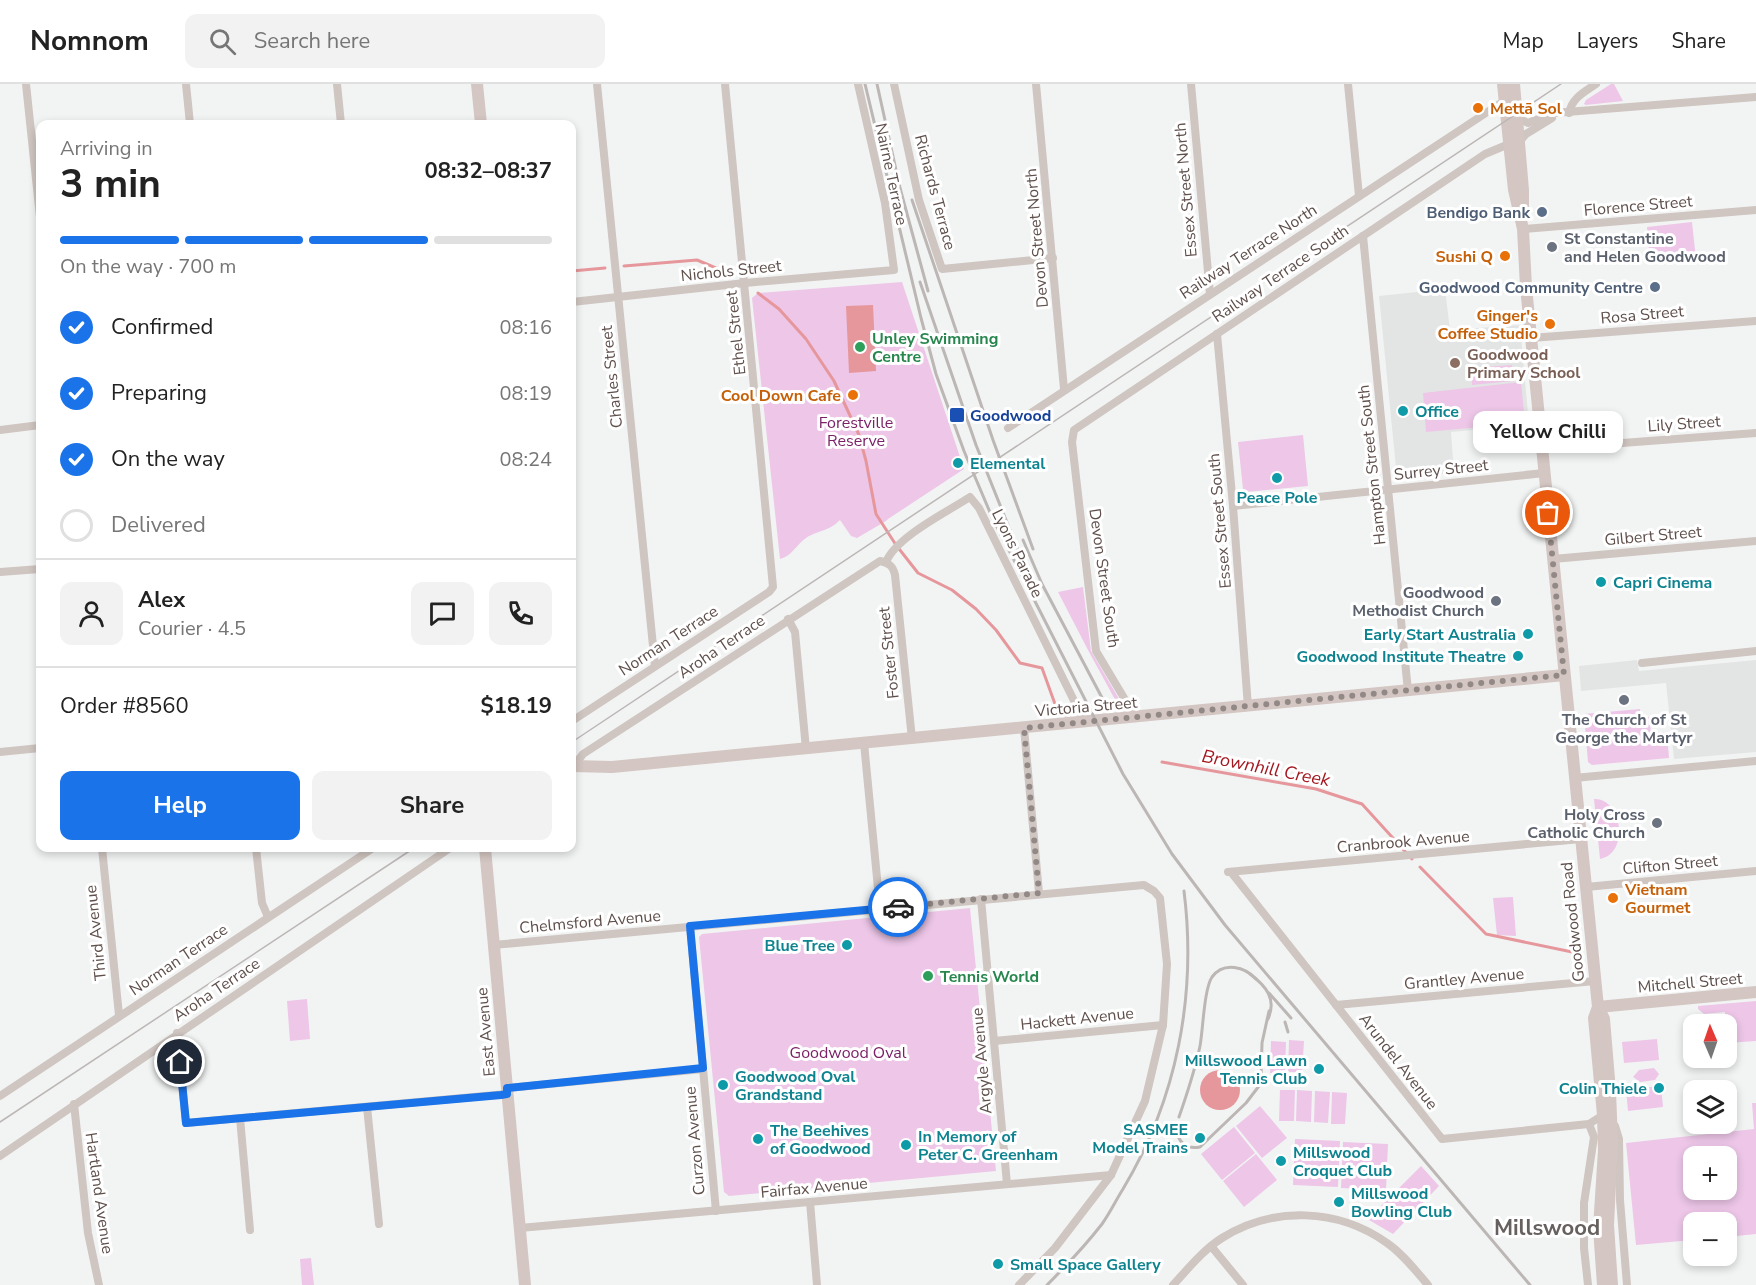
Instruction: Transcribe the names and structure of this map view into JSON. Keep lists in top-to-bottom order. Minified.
{"streets":{"street":["Nairne Terrace","Essex Street North","Richards Terrace","Florence Street","Devon Street North","Railway Terrace North","Nichols Street","Railway Terrace South","Rosa Street","Ethel Street","Charles Street","Lily Street","Hampton Street South","Surrey Street","Essex Street South","Gilbert Street","Lyons Parade","Devon Street South","Norman Terrace","Aroha Terrace","Foster Street","Victoria Street","Cranbrook Avenue","Clifton Street","Chelmsford Avenue","Goodwood Road","Third Avenue","Grantley Avenue","Mitchell Street","Hackett Avenue","East Avenue","Argyle Avenue","Arundel Avenue","Curzon Avenue","Fairfax Avenue","Hartland Avenue"]},"crossings":[["Nairne Terrace","Nichols Street"],["Essex Street North","Railway Terrace North"],["Richards Terrace","Devon Street North"],["Florence Street","Goodwood Road"],["Devon Street North","Railway Terrace North"],["Railway Terrace North","Goodwood Road"],["Nichols Street","Ethel Street"],["Nichols Street","Charles Street"],["Railway Terrace South","Hampton Street South"],["Railway Terrace South","Essex Street South"],["Railway Terrace South","Devon Street South"],["Railway Terrace South","Goodwood Road"],["Rosa Street","Goodwood Road"],["Ethel Street","Norman Terrace"],["Charles Street","Norman Terrace"],["Lily Street","Goodwood Road"],["Hampton Street South","Surrey Street"],["Hampton Street South","Victoria Street"],["Surrey Street","Essex Street South"],["Surrey Street","Goodwood Road"],["Essex Street South","Victoria Street"],["Gilbert Street","Goodwood Road"],["Lyons Parade","Aroha Terrace"],["Lyons Parade","Foster Street"],["Lyons Parade","Victoria Street"],["Devon Street South","Victoria Street"],["Norman Terrace","Third Avenue"],["Aroha Terrace","Foster Street"],["Aroha Terrace","Hartland Avenue"],["Foster Street","Victoria Street"],["Victoria Street","Goodwood Road"],["Cranbrook Avenue","Goodwood Road"],["Cranbrook Avenue","Arundel Avenue"],["Clifton Street","Goodwood Road"],["Chelmsford Avenue","Hackett Avenue"],["Chelmsford Avenue","East Avenue"],["Chelmsford Avenue","Argyle Avenue"],["Chelmsford Avenue","Curzon Avenue"],["Goodwood Road","Grantley Avenue"],["Goodwood Road","Mitchell Street"],["Goodwood Road","Arundel Avenue"],["Grantley Avenue","Arundel Avenue"],["Hackett Avenue","Argyle Avenue"],["East Avenue","Fairfax Avenue"],["Argyle Avenue","Fairfax Avenue"],["Curzon Avenue","Fairfax Avenue"]],"districts":["Millswood"],"water":["Brownhill Creek"],"parks":["Forestville Reserve","Goodwood Oval"],"places":{"other":["Mettā Sol","Bendigo Bank","St Constantine and Helen Goodwood","Sushi Q","Goodwood Community Centre","Ginger's Coffee Studio","Unley Swimming Centre","Goodwood Primary School","Cool Down Cafe","Office","Elemental","Peace Pole","Yellow Chilli","Capri Cinema","Goodwood Methodist Church","Early Start Australia","Goodwood Institute Theatre","The Church of St George the Martyr","Holy Cross Catholic Church","Vietnam Gourmet","Blue Tree","Tennis World","Millswood Lawn Tennis Club","Goodwood Oval Grandstand","Colin Thiele","SASMEE Model Trains","The Beehives of Goodwood","In Memory of Peter C. Greenham","Millswood Croquet Club","Millswood Bowling Club","Small Space Gallery"],"transit":["Goodwood"]},"north":"top","page":{"header":"Nomnom","search":"Search here","nav":["Map","Layers","Share"],"heading":["3 min","Arriving in","08:32–08:37"],"panel":["Alex","Courier · 4.5","Order #8560","$18.19"],"bar":"On the way · 700 m","list":[["Confirmed","08:16"],["Preparing","08:19"],["On the way","08:24"],"Delivered"],"bubble":"Yellow Chilli","buttons":["Help","Share"],"map_buttons":["+","−"]}}
